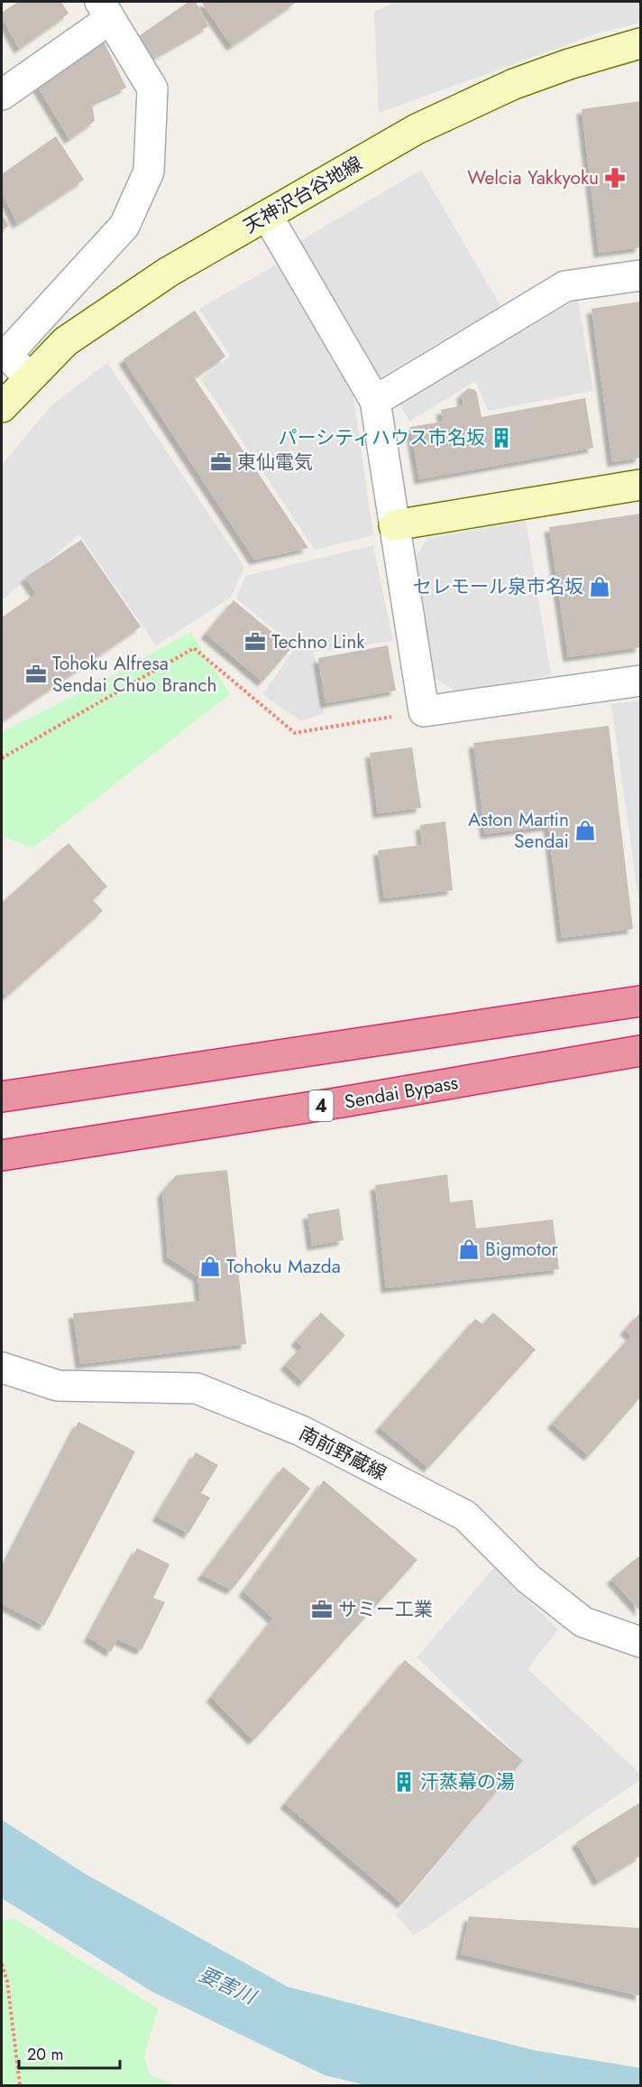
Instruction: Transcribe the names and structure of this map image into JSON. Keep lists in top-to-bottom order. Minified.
{"streets":{"highway":["Sendai Bypass","4"],"street":["天神沢台谷地線","南前野蔵線"]},"water":["要害川"],"places":{"pharmacy":["Welcia Yakkyoku"],"building":["パーシティハウス市名坂","汗蒸幕の湯"],"office":["東仙電気","Techno Link","Tohoku Alfresa Sendai Chuo Branch","サミー工業"],"shop":["セレモール泉市名坂","Aston Martin Sendai","Bigmotor","Tohoku Mazda"]},"scale_bar":"20 m"}
